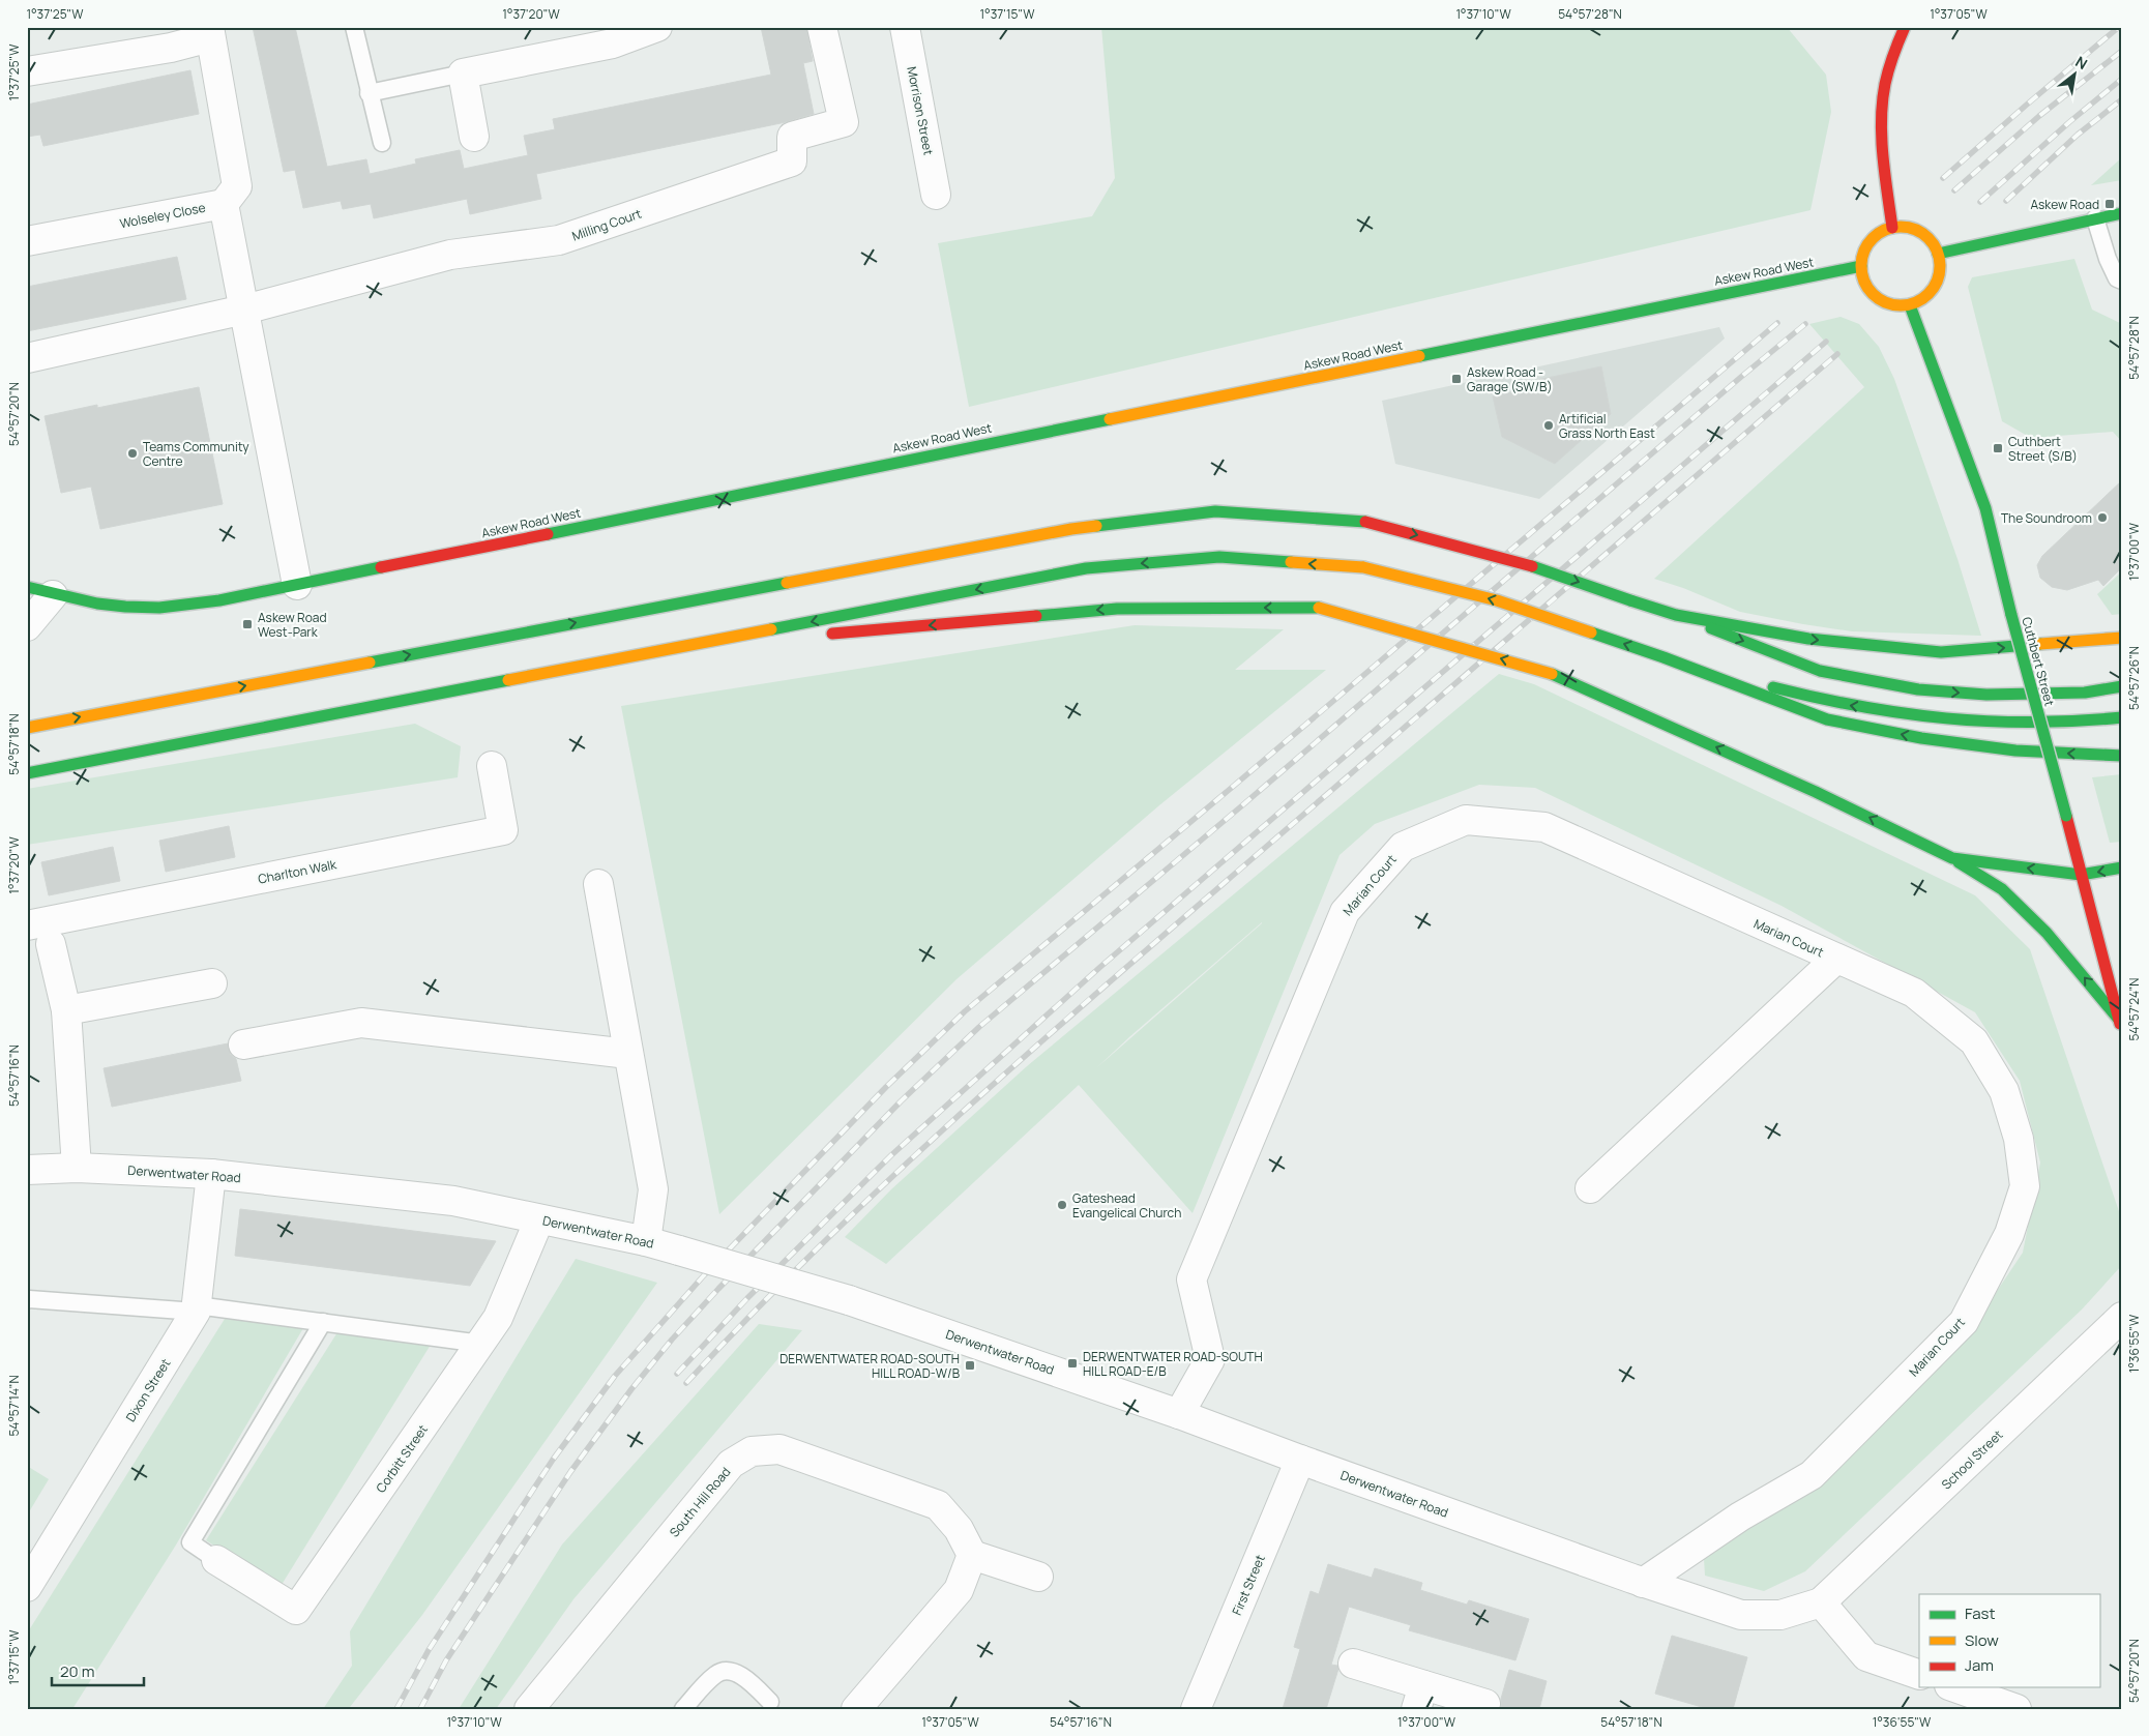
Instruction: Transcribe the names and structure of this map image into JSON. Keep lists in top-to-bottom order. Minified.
{"streets":{"main road":["Askew Road West","Cuthbert Street"],"street":["Morrison Street","Wolseley Close","Milling Court","Charlton Walk","Marian Court","Derwentwater Road","Dixon Street","Corbitt Street","School Street","South Hill Road","First Street"]},"crossings":[["Wolseley Close","Milling Court"],["Wolseley Close","Askew Road West"],["Askew Road West","Cuthbert Street"],["Marian Court","Derwentwater Road"],["Derwentwater Road","Dixon Street"],["Derwentwater Road","Corbitt Street"],["Derwentwater Road","School Street"],["Derwentwater Road","First Street"]],"places":{"transit":["Askew Road","Askew Road - Garage (SW/B)","Cuthbert Street (S/B)","Askew Road West-Park","DERWENTWATER ROAD-SOUTH HILL ROAD-E/B","DERWENTWATER ROAD-SOUTH HILL ROAD-W/B"],"other":["Artificial Grass North East","Teams Community Centre","The Soundroom","Gateshead Evangelical Church"]},"legend":["Fast","Slow","Jam"],"scale_bar":"20 m","north":"top right","coordinates":["1°37'25\"W","1°37'20\"W","1°37'15\"W","1°37'10\"W","54°57'28\"N","1°37'05\"W","54°57'20\"N","1°37'00\"W","54°57'26\"N","54°57'18\"N","54°57'24\"N","54°57'16\"N","1°36'55\"W","54°57'14\"N"]}
